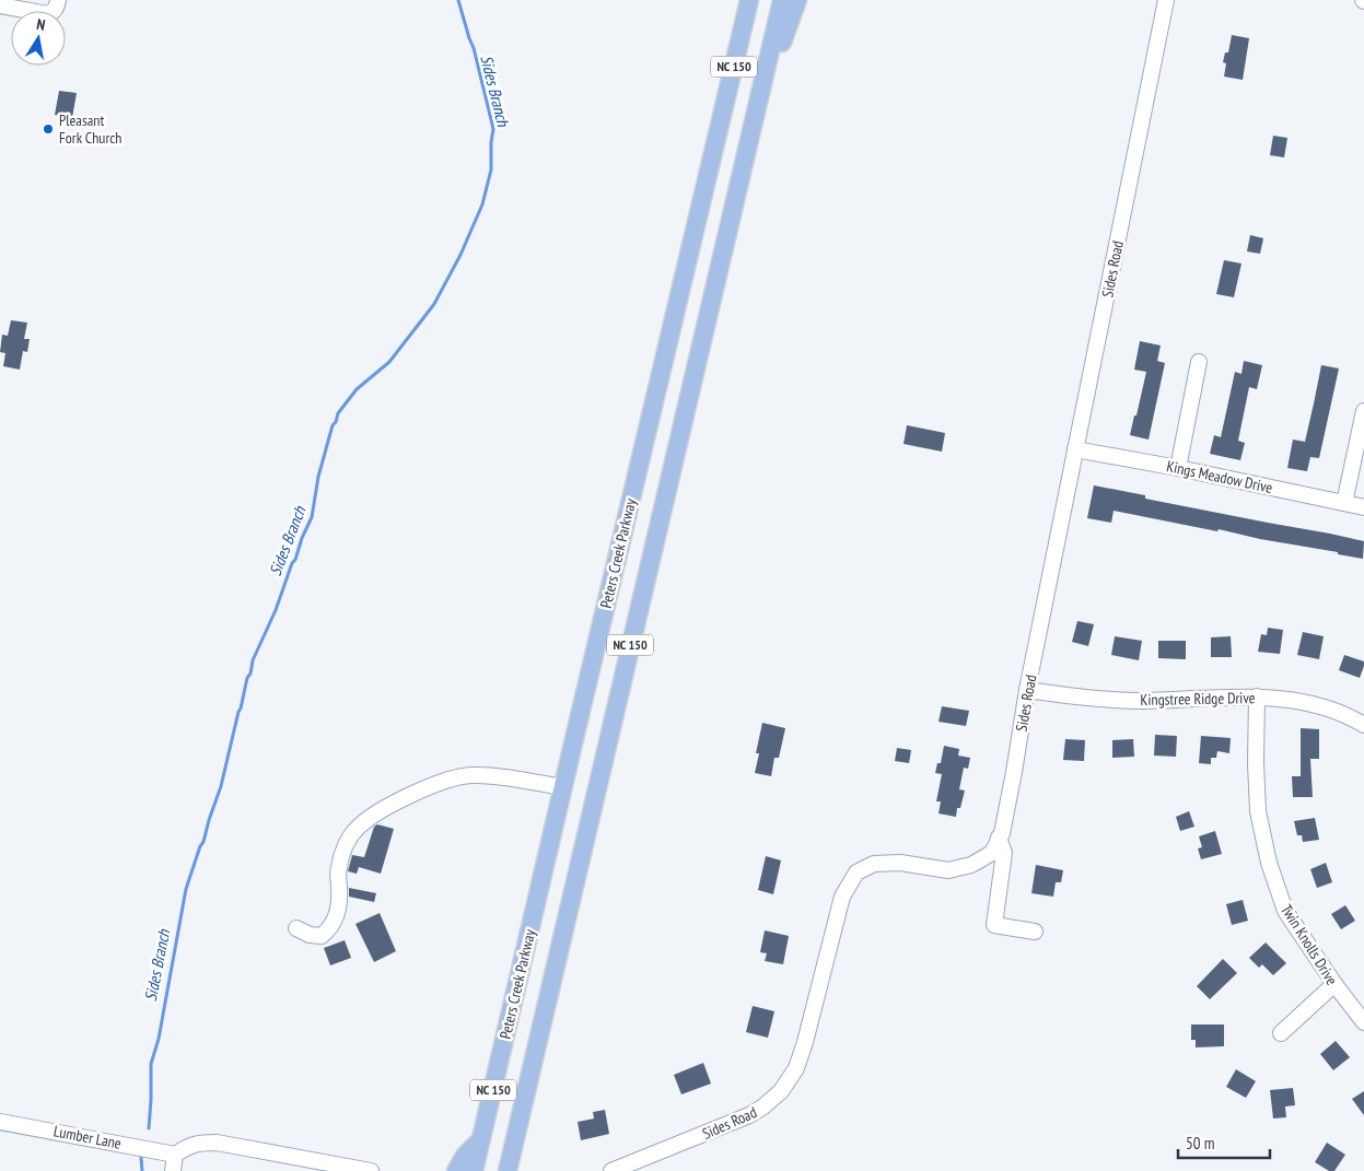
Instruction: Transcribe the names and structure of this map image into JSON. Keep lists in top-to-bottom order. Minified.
{"streets":{"main road":["NC 150","Peters Creek Parkway"],"street":["Sides Road","Kings Meadow Drive","Kingstree Ridge Drive","Twin Knolls Drive","Lumber Lane"]},"crossings":[["Sides Road","Kings Meadow Drive"],["Sides Road","Kingstree Ridge Drive"],["Kingstree Ridge Drive","Twin Knolls Drive"]],"water":["Sides Branch"],"places":["Pleasant Fork Church"],"scale_bar":"50 m","north":"top"}
